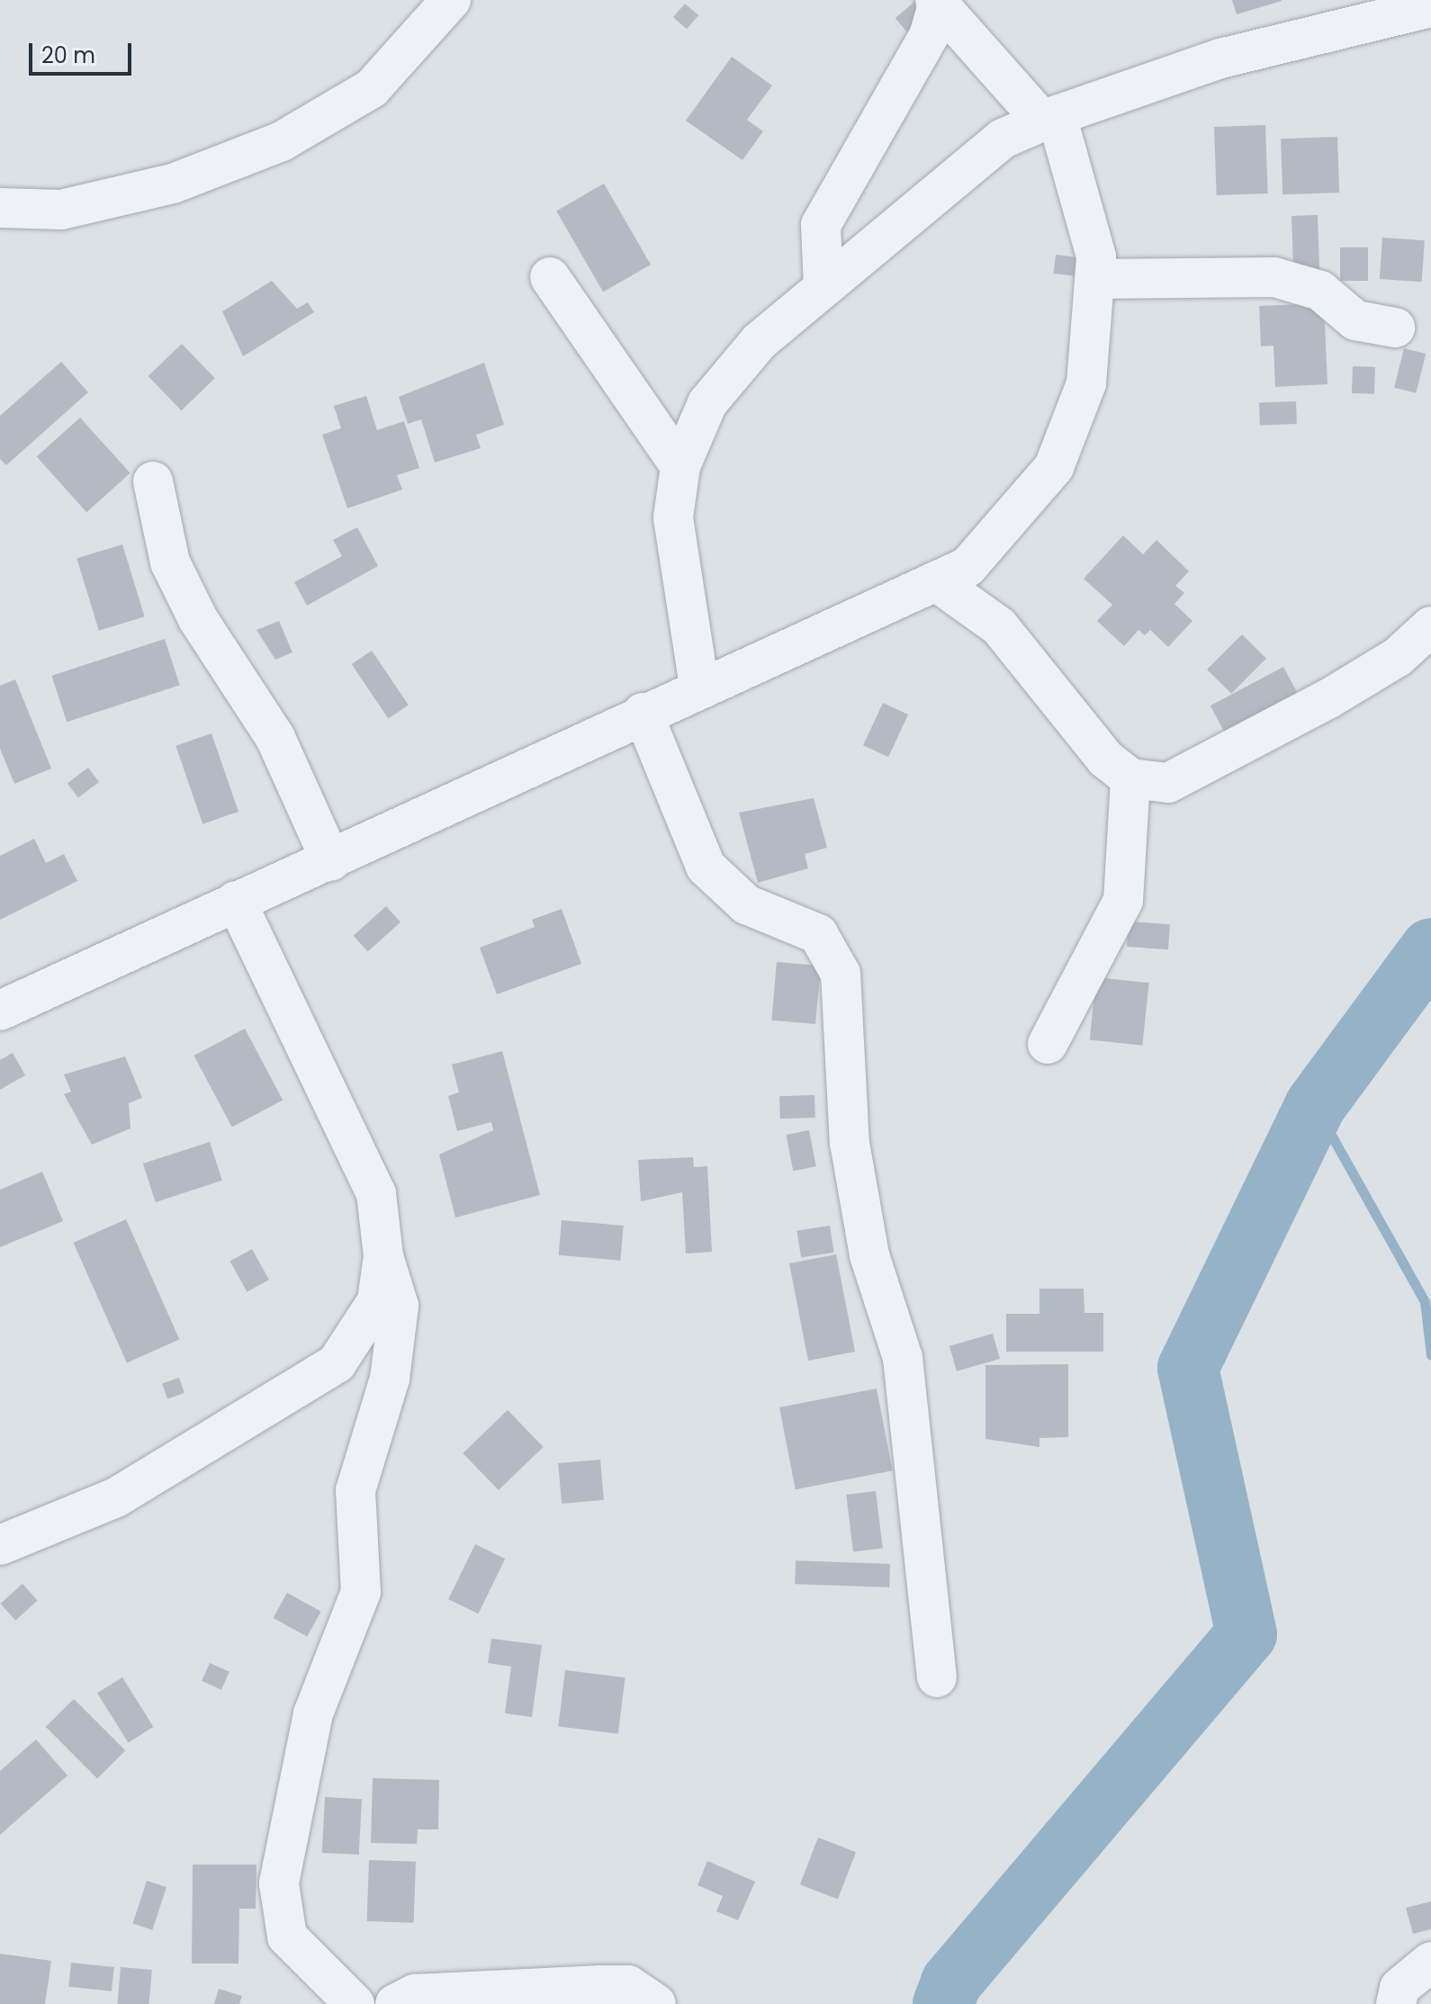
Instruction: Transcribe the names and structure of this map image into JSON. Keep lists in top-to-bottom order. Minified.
{"scale_bar":"20 m"}
